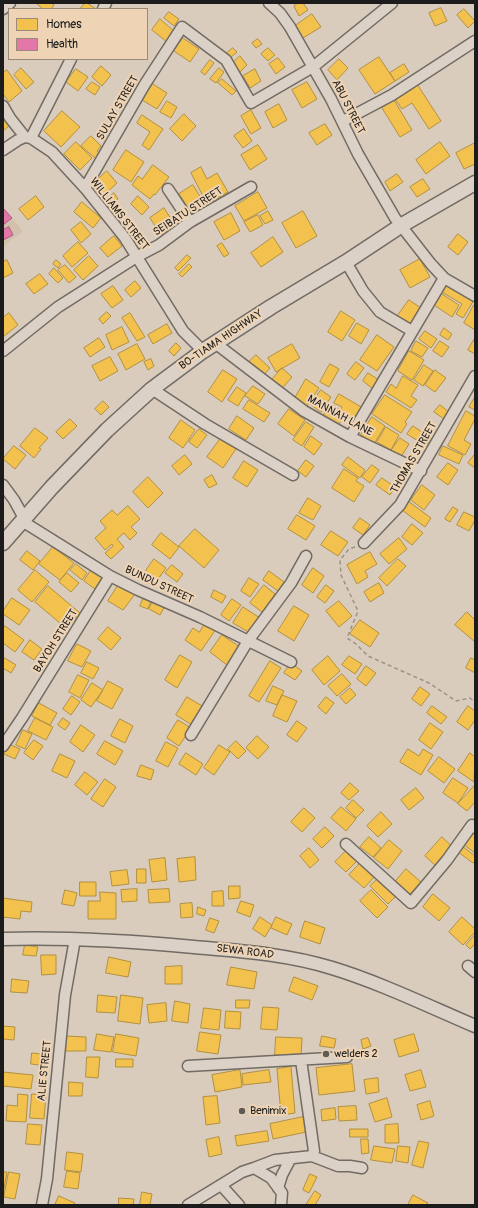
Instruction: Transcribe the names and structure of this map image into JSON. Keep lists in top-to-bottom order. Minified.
{"streets":{"highway":["BO-TIAMA HIGHWAY"],"main road":["SEWA ROAD"],"street":["ABU STREET","SULAY STREET","SEIBATU STREET","WILLIAMS STREET","MANNAH LANE","THOMAS STREET","BUNDU STREET","BAYOH STREET","ALIE STREET"]},"crossings":[["ABU STREET","SULAY STREET"],["ABU STREET","BO-TIAMA HIGHWAY"],["SULAY STREET","WILLIAMS STREET"],["SEIBATU STREET","WILLIAMS STREET"],["WILLIAMS STREET","BO-TIAMA HIGHWAY"],["WILLIAMS STREET","MANNAH LANE"],["BO-TIAMA HIGHWAY","MANNAH LANE"],["BO-TIAMA HIGHWAY","BUNDU STREET"],["MANNAH LANE","THOMAS STREET"],["BUNDU STREET","BAYOH STREET"],["SEWA ROAD","ALIE STREET"]],"places":["welders 2","Benimix"],"legend":["Homes","Health"]}
